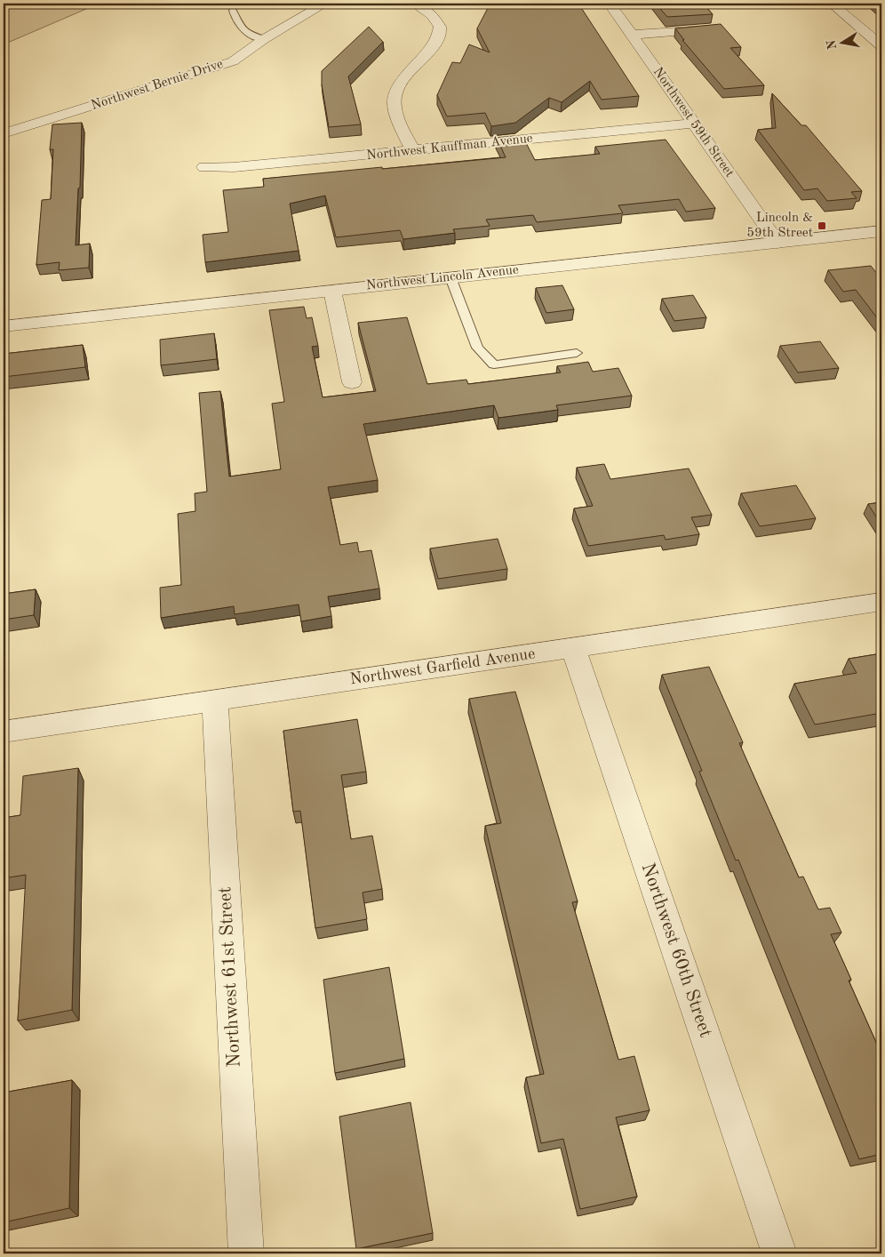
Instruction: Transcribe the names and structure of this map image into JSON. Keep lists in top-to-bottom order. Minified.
{"streets":{"street":["Northwest Bernie Drive","Northwest 59th Street","Northwest Kauffman Avenue","Northwest Lincoln Avenue","Northwest Garfield Avenue","Northwest 60th Street","Northwest 61st Street"]},"crossings":[["Northwest 59th Street","Northwest Kauffman Avenue"],["Northwest 59th Street","Northwest Lincoln Avenue"],["Northwest Garfield Avenue","Northwest 60th Street"],["Northwest Garfield Avenue","Northwest 61st Street"]],"places":{"transit":["Lincoln & 59th Street"]},"north":"left"}
